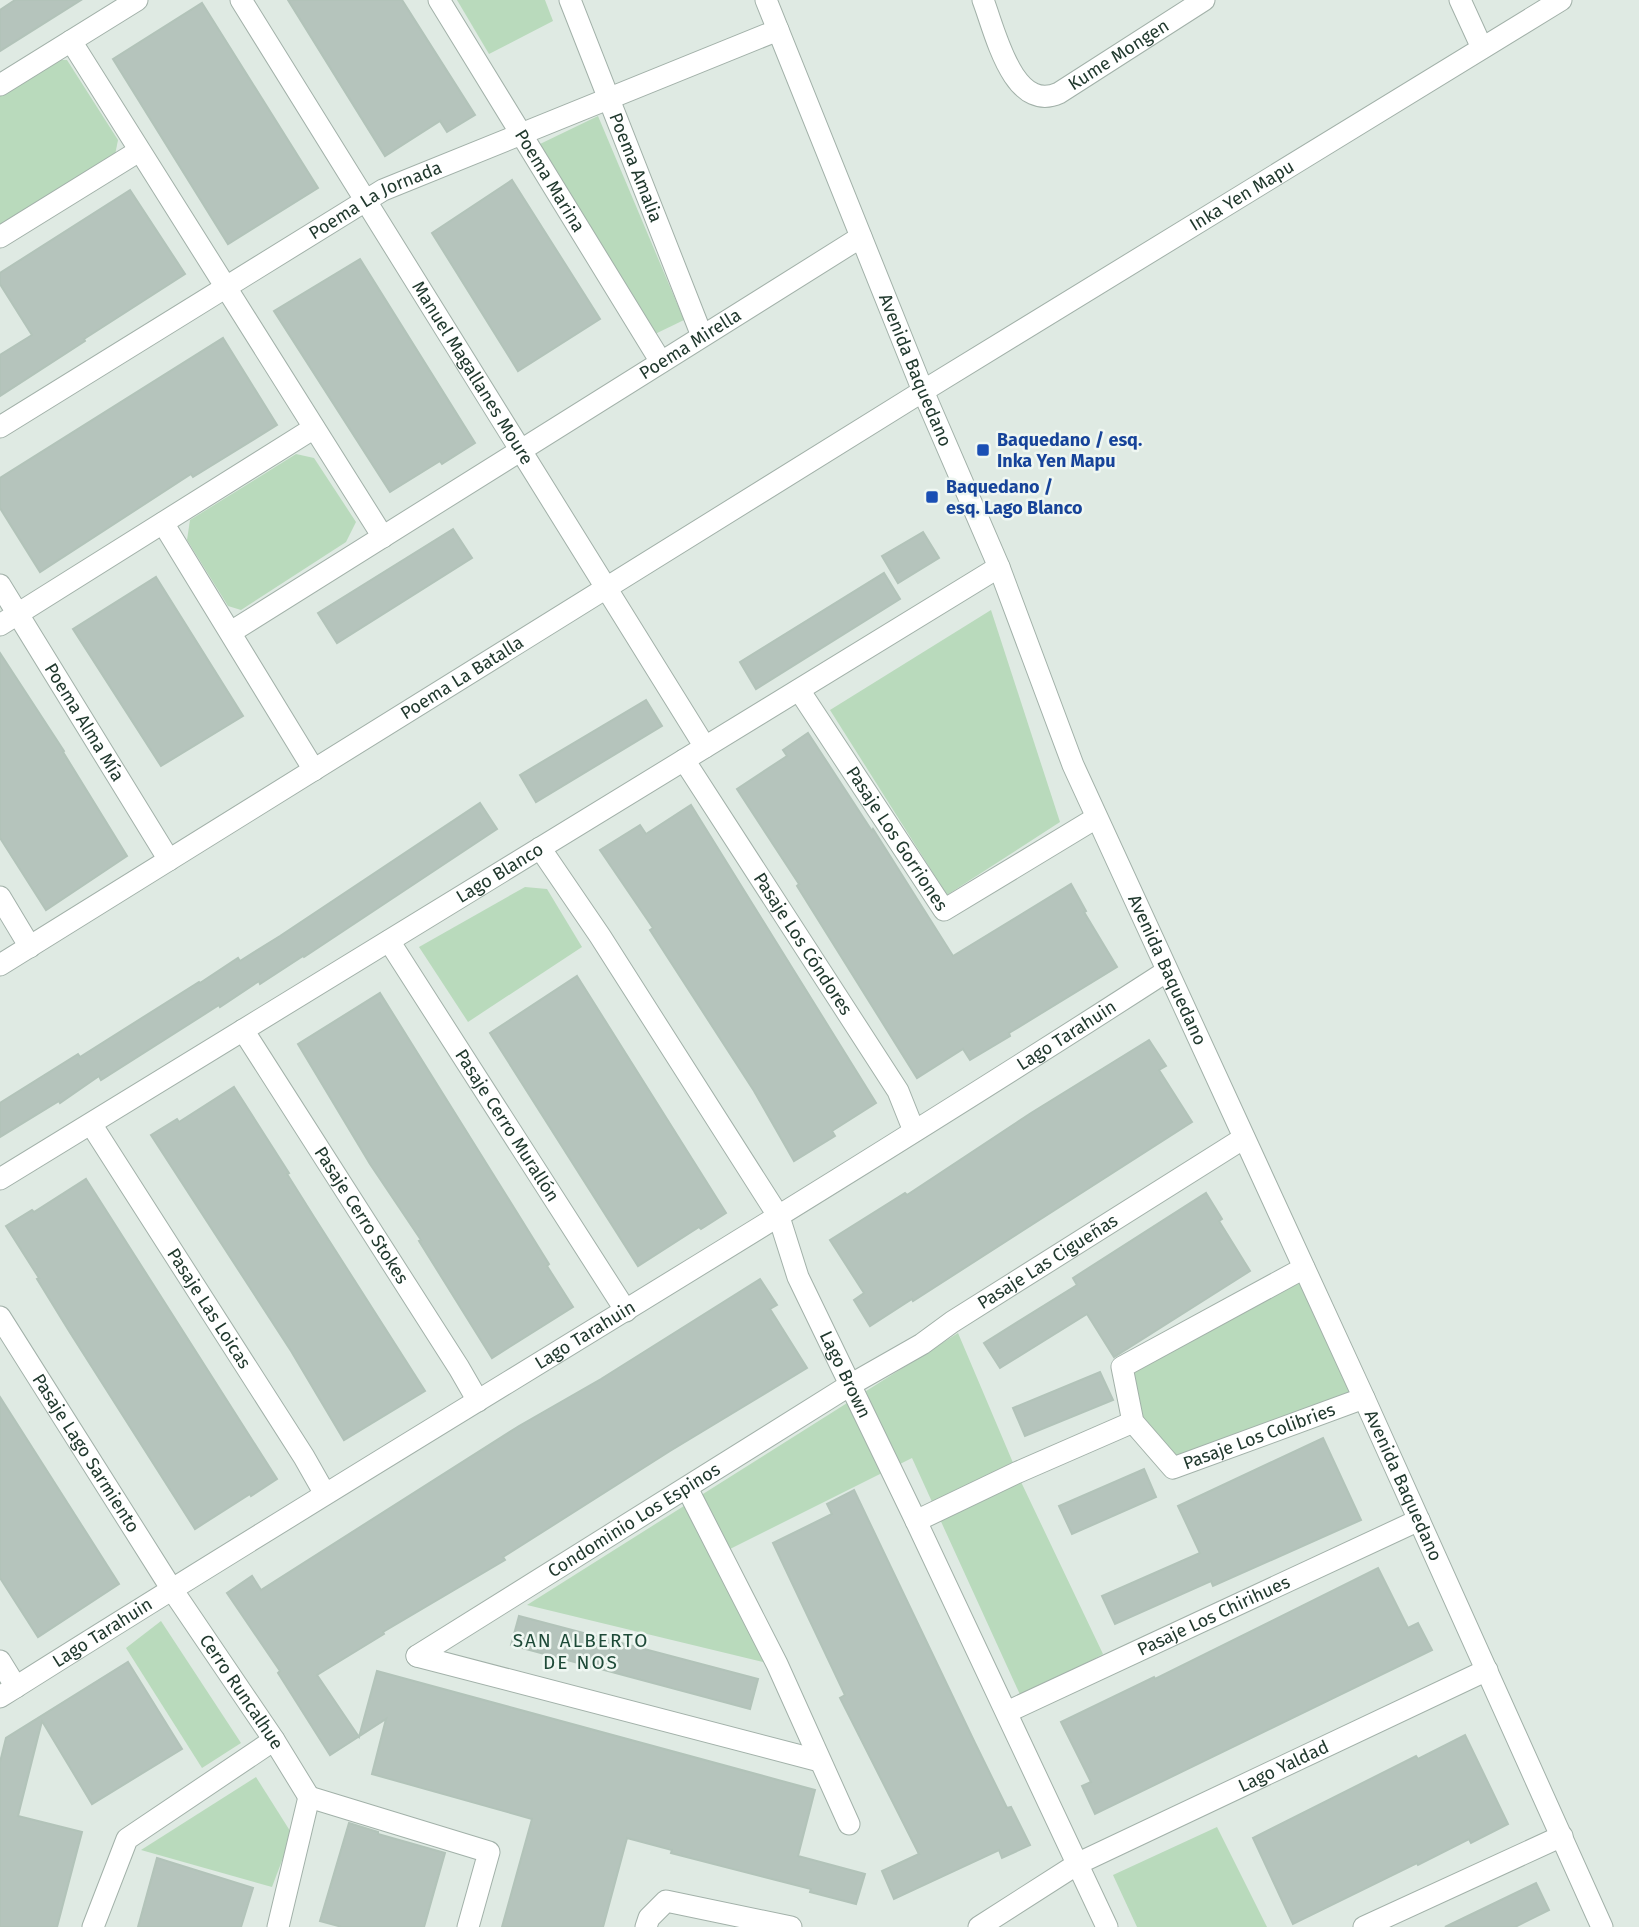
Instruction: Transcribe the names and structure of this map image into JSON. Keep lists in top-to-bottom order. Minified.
{"streets":{"street":["Kume Mongen","Poema Amalia","Poema Marina","Inka Yen Mapu","Poema La Jornada","Poema Mirella","Avenida Baquedano","Manuel Magallanes Moure","Poema La Batalla","Poema Alma Mía","Pasaje Los Gorriones","Lago Blanco","Pasaje Los Cóndores","Lago Tarahuin","Pasaje Cerro Murallón","Pasaje Cerro Stokes","Pasaje Las Cigueñas","Pasaje Las Loicas","Lago Brown","Pasaje Los Colibries","Pasaje Lago Sarmiento","Condominio Los Espinos","Pasaje Los Chirihues","Cerro Runcalhue","Lago Yaldad"]},"crossings":[["Poema Amalia","Poema La Jornada"],["Poema Amalia","Poema Mirella"],["Poema Marina","Poema La Jornada"],["Poema Marina","Poema Mirella"],["Inka Yen Mapu","Avenida Baquedano"],["Inka Yen Mapu","Poema La Batalla"],["Poema La Jornada","Avenida Baquedano"],["Poema La Jornada","Manuel Magallanes Moure"],["Poema Mirella","Avenida Baquedano"],["Poema Mirella","Manuel Magallanes Moure"],["Avenida Baquedano","Poema La Batalla"],["Avenida Baquedano","Pasaje Los Gorriones"],["Avenida Baquedano","Lago Blanco"],["Avenida Baquedano","Lago Tarahuin"],["Avenida Baquedano","Pasaje Las Cigueñas"],["Avenida Baquedano","Pasaje Los Colibries"],["Avenida Baquedano","Pasaje Los Chirihues"],["Avenida Baquedano","Lago Yaldad"],["Manuel Magallanes Moure","Poema La Batalla"],["Manuel Magallanes Moure","Lago Blanco"],["Poema La Batalla","Poema Alma Mía"],["Pasaje Los Gorriones","Lago Blanco"],["Lago Blanco","Pasaje Los Cóndores"],["Lago Blanco","Pasaje Cerro Murallón"],["Lago Blanco","Pasaje Cerro Stokes"],["Lago Blanco","Pasaje Las Loicas"],["Lago Blanco","Lago Brown"],["Pasaje Los Cóndores","Lago Tarahuin"],["Lago Tarahuin","Pasaje Cerro Murallón"],["Lago Tarahuin","Pasaje Cerro Stokes"],["Lago Tarahuin","Pasaje Las Loicas"],["Lago Tarahuin","Lago Brown"],["Lago Tarahuin","Pasaje Lago Sarmiento"],["Lago Tarahuin","Cerro Runcalhue"],["Pasaje Las Cigueñas","Lago Brown"],["Pasaje Las Cigueñas","Condominio Los Espinos"],["Lago Brown","Condominio Los Espinos"],["Lago Brown","Pasaje Los Chirihues"],["Lago Brown","Lago Yaldad"],["Pasaje Lago Sarmiento","Cerro Runcalhue"]],"districts":["SAN ALBERTO DE NOS"],"places":{"transit":["Baquedano / esq. Inka Yen Mapu","Baquedano / esq. Lago Blanco"]}}
